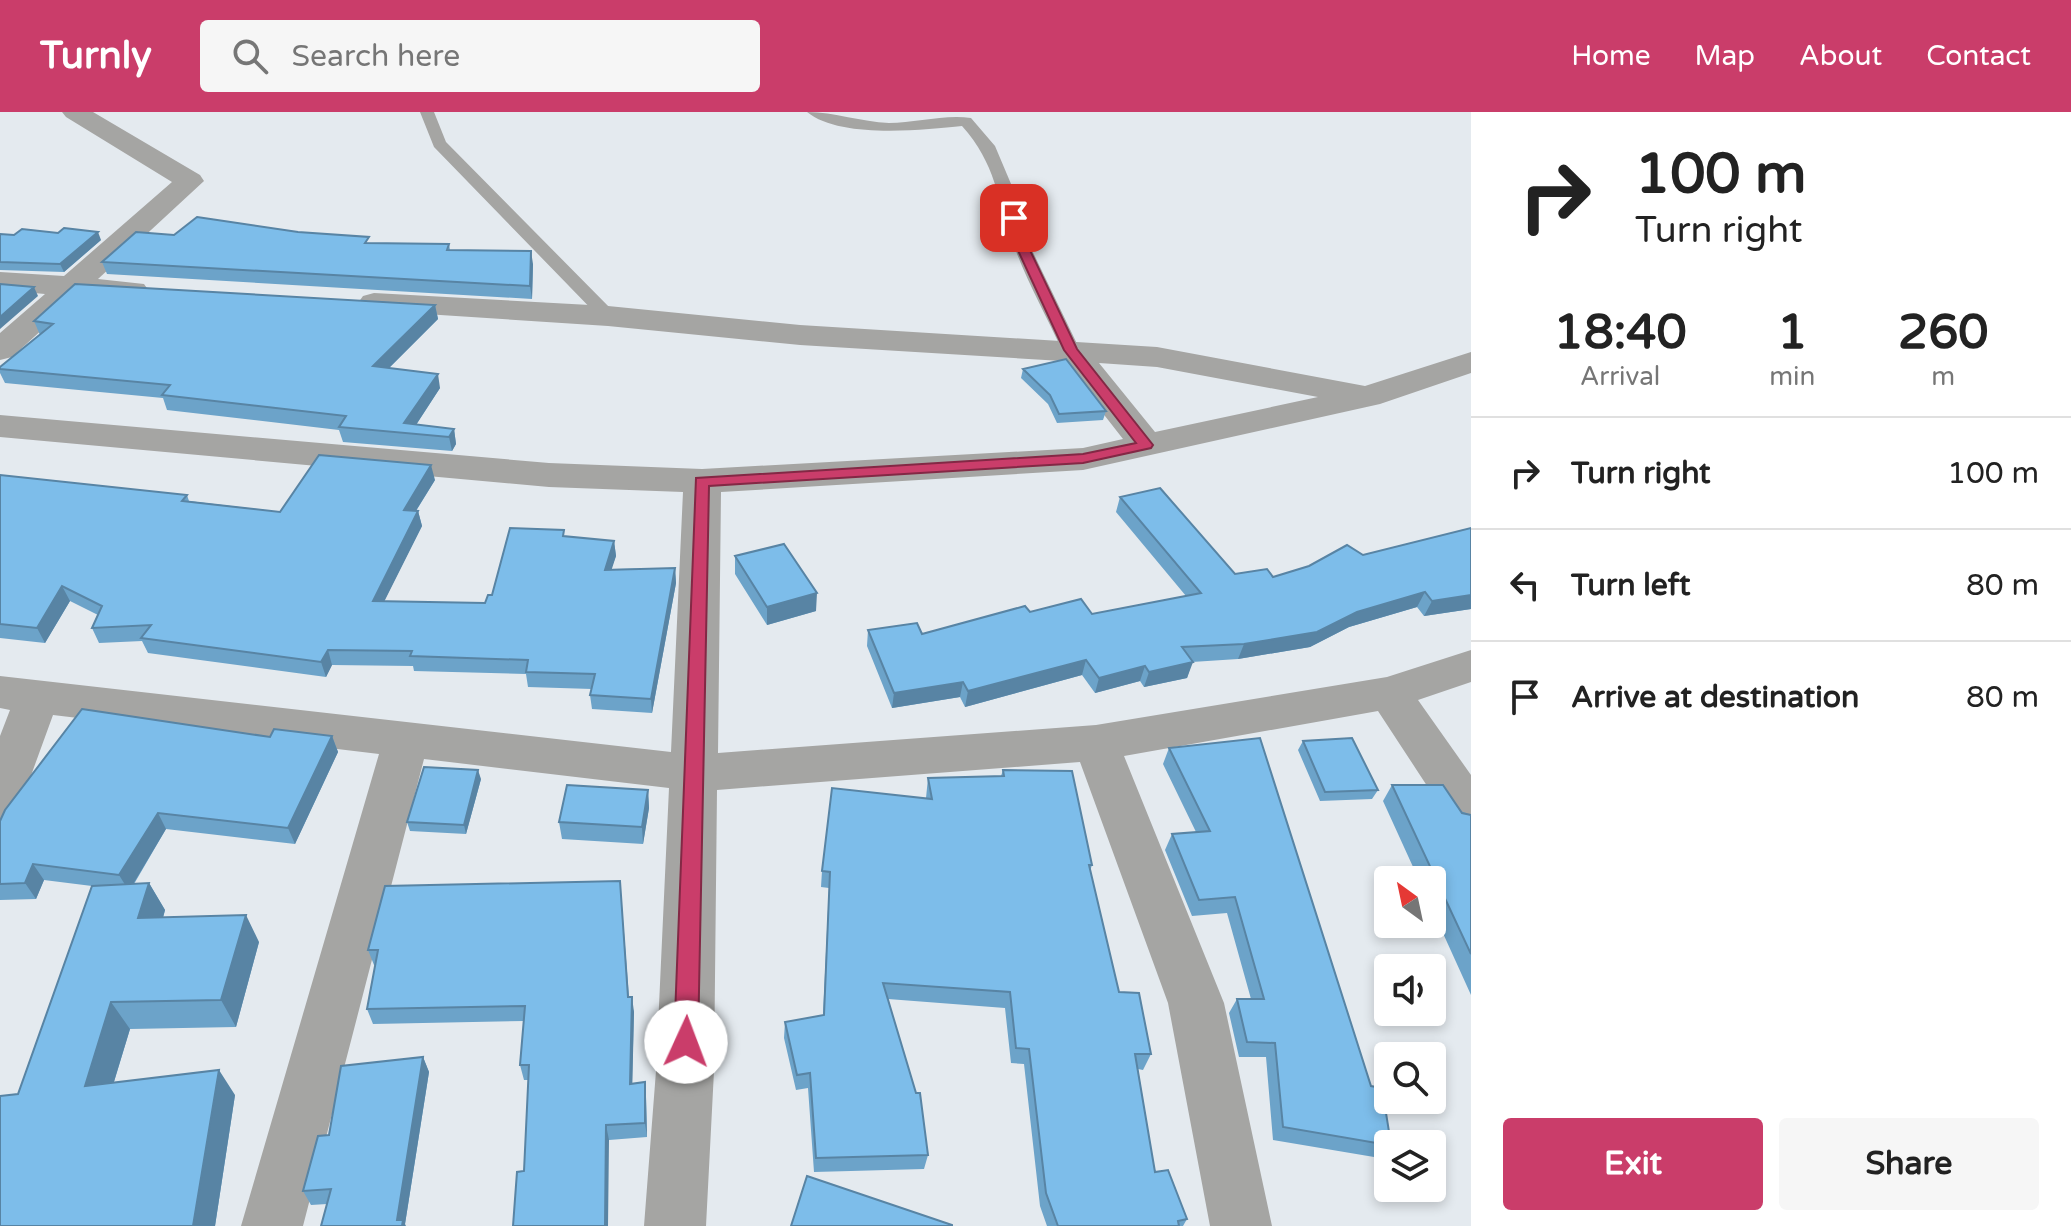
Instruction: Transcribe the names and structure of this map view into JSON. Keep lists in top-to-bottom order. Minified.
{"north":"top left","page":{"header":"Turnly","search":"Search here","nav":["Home","Map","About","Contact"],"turn":["100 m","Turn right"],"eta":["18:40","Arrival","1","min","260","m"],"list":[{"name":"Turn right","value":"100 m"},{"name":"Turn left","value":"80 m"},{"name":"Arrive at destination","value":"80 m"}],"buttons":["Exit","Share"]}}
